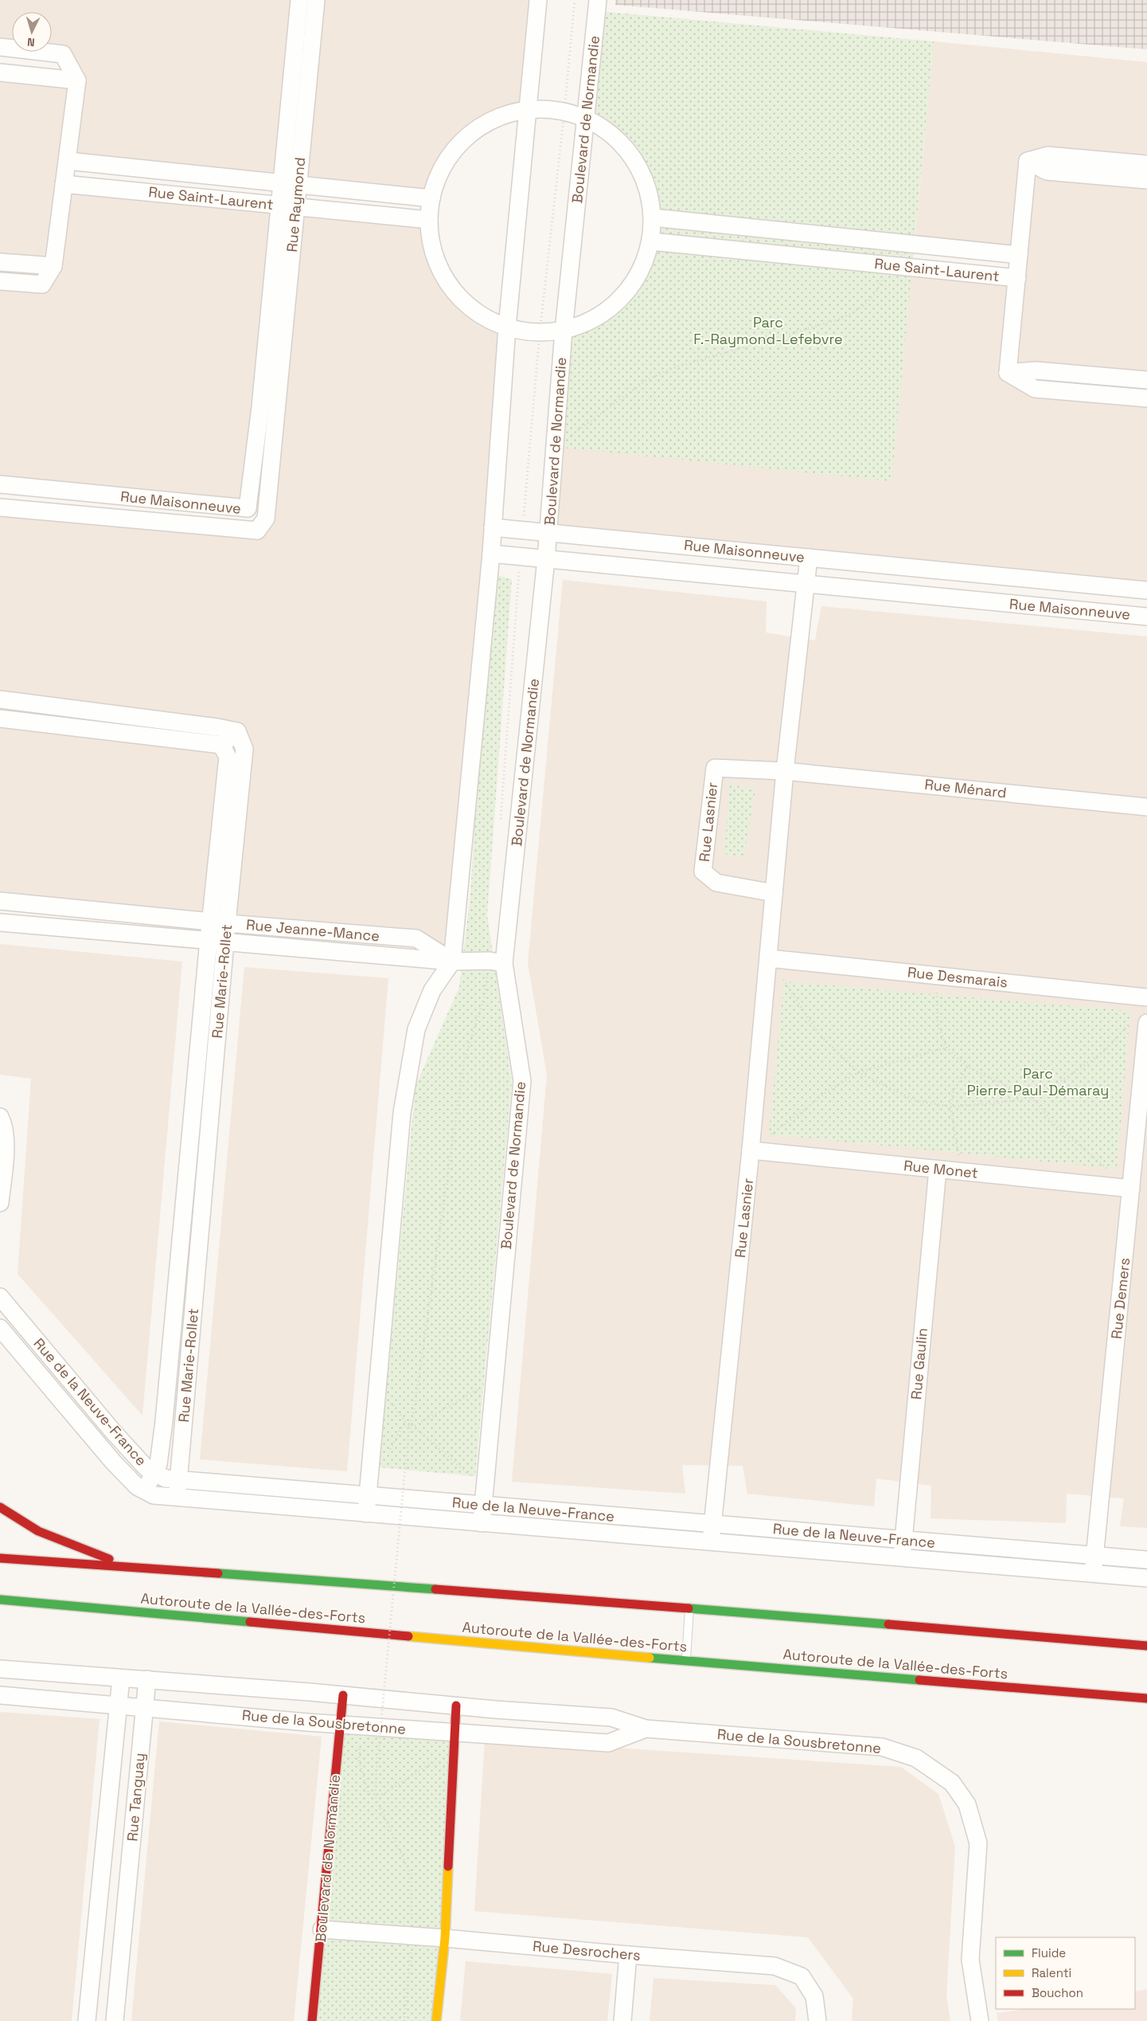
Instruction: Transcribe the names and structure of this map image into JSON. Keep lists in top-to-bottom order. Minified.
{"streets":{"main road":["Boulevard de Normandie","Autoroute de la Vallée-des-Forts"],"street":["Rue Saint-Laurent","Rue Raymond","Rue Maisonneuve","Rue Ménard","Rue Lasnier","Rue Jeanne-Mance","Rue Desmarais","Rue Marie-Rollet","Rue Monet","Rue Demers","Rue Gaulin","Rue de la Neuve-France","Rue de la Sousbretonne","Rue Tanguay","Rue Desrochers"]},"crossings":[["Boulevard de Normandie","Rue Maisonneuve"],["Boulevard de Normandie","Rue Jeanne-Mance"],["Boulevard de Normandie","Rue de la Neuve-France"],["Boulevard de Normandie","Rue de la Sousbretonne"],["Boulevard de Normandie","Rue Desrochers"],["Rue Saint-Laurent","Rue Raymond"],["Rue Raymond","Rue Maisonneuve"],["Rue Maisonneuve","Rue Lasnier"],["Rue Ménard","Rue Lasnier"],["Rue Lasnier","Rue Desmarais"],["Rue Lasnier","Rue Monet"],["Rue Lasnier","Rue de la Neuve-France"],["Rue Jeanne-Mance","Rue Marie-Rollet"],["Rue Marie-Rollet","Rue de la Neuve-France"],["Rue Monet","Rue Demers"],["Rue Monet","Rue Gaulin"],["Rue Demers","Rue de la Neuve-France"],["Rue Gaulin","Rue de la Neuve-France"],["Rue de la Sousbretonne","Rue Tanguay"]],"parks":["Parc F.-Raymond-Lefebvre","Parc Pierre-Paul-Démaray"],"legend":["Fluide","Ralenti","Bouchon"],"north":"bottom"}
